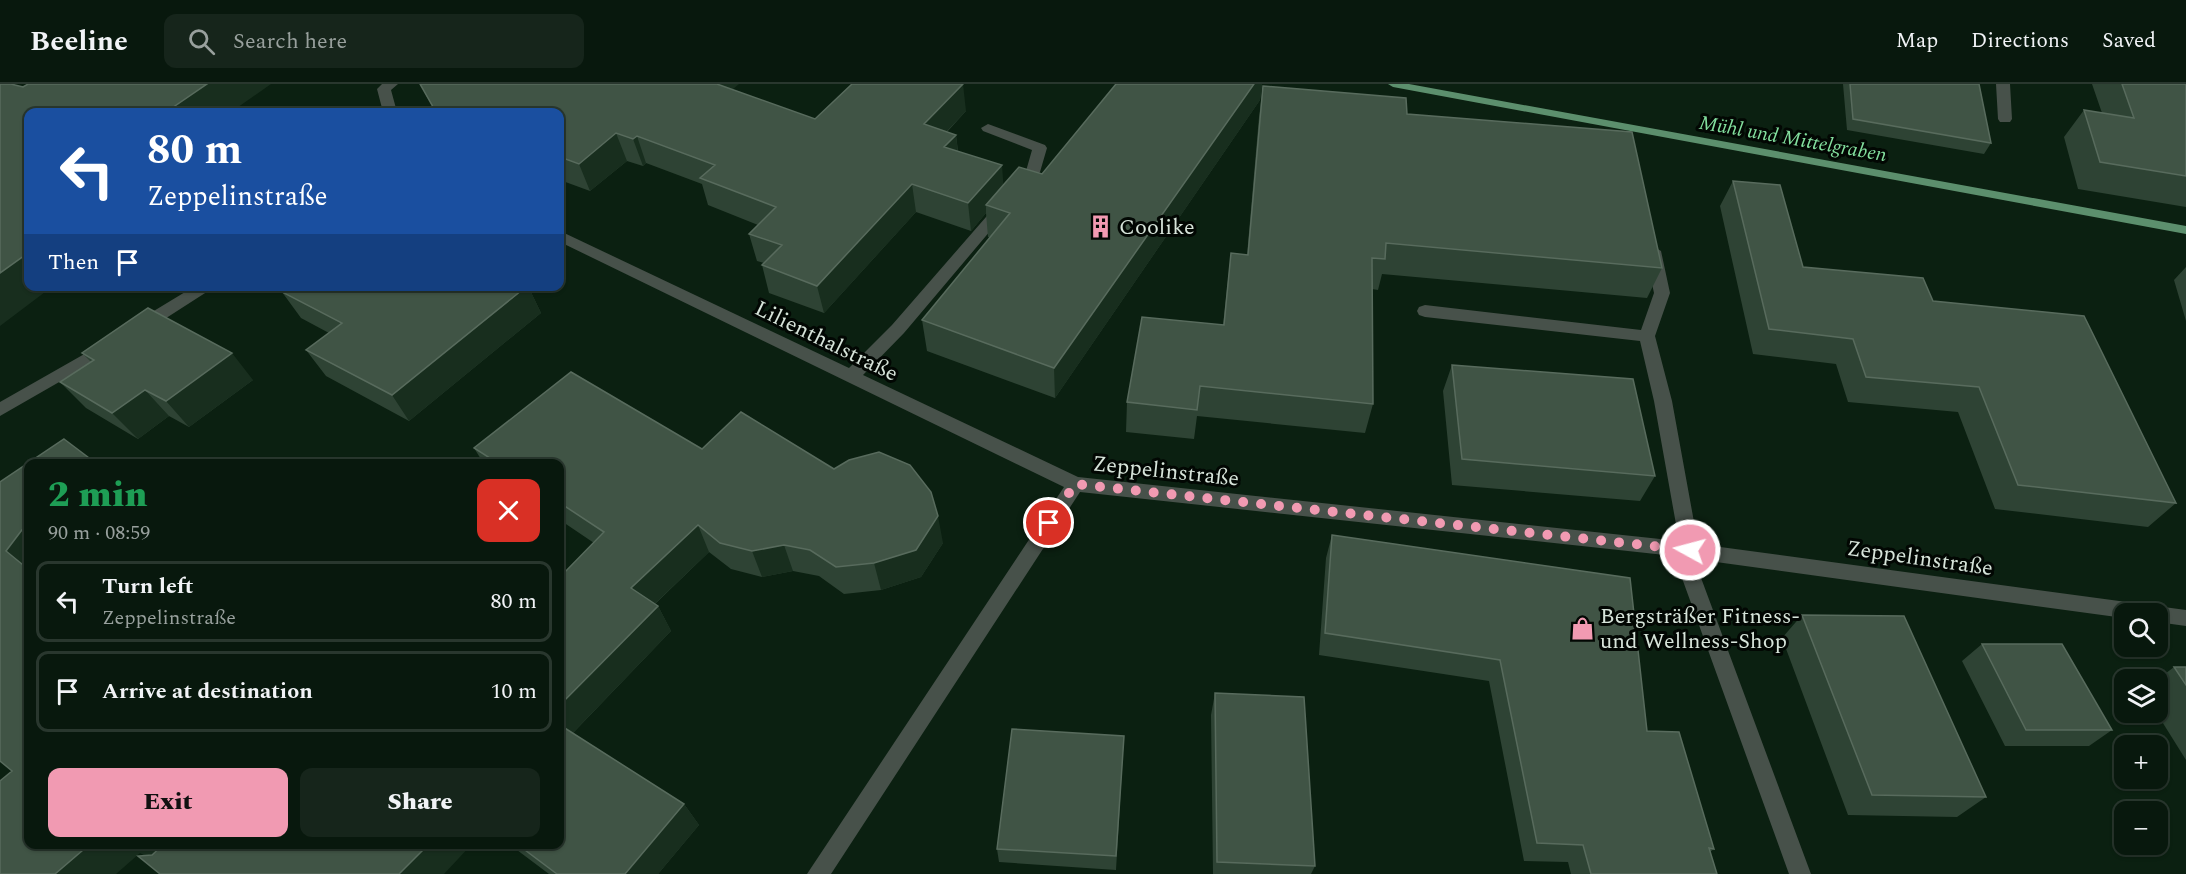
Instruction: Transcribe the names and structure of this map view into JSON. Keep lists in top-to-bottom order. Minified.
{"streets":{"street":["Lilienthalstraße","Zeppelinstraße"]},"crossings":[["Lilienthalstraße","Zeppelinstraße"]],"water":["Mühl und Mittelgraben"],"places":{"building":["Coolike"],"shop":["Bergsträßer Fitness- und Wellness-Shop"]},"page":{"header":"Beeline","search":"Search here","nav":["Map","Directions","Saved"],"turn":["80 m","Zeppelinstraße"],"then":"Then","heading":["2 min","90 m · 08:59"],"list":[{"name":"Turn left","note":"Zeppelinstraße","value":"80 m"},{"name":"Arrive at destination","value":"10 m"}],"map_buttons":["+","−"],"buttons":["Exit","Share"]}}
